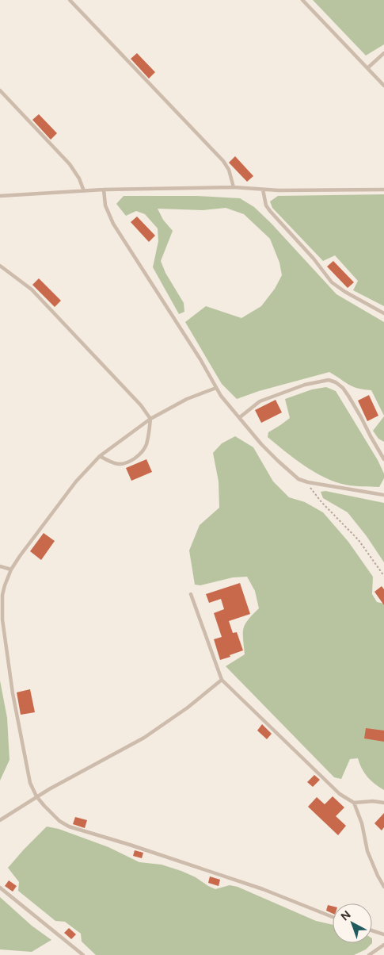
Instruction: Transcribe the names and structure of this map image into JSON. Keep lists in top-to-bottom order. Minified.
{"north":"top left"}
